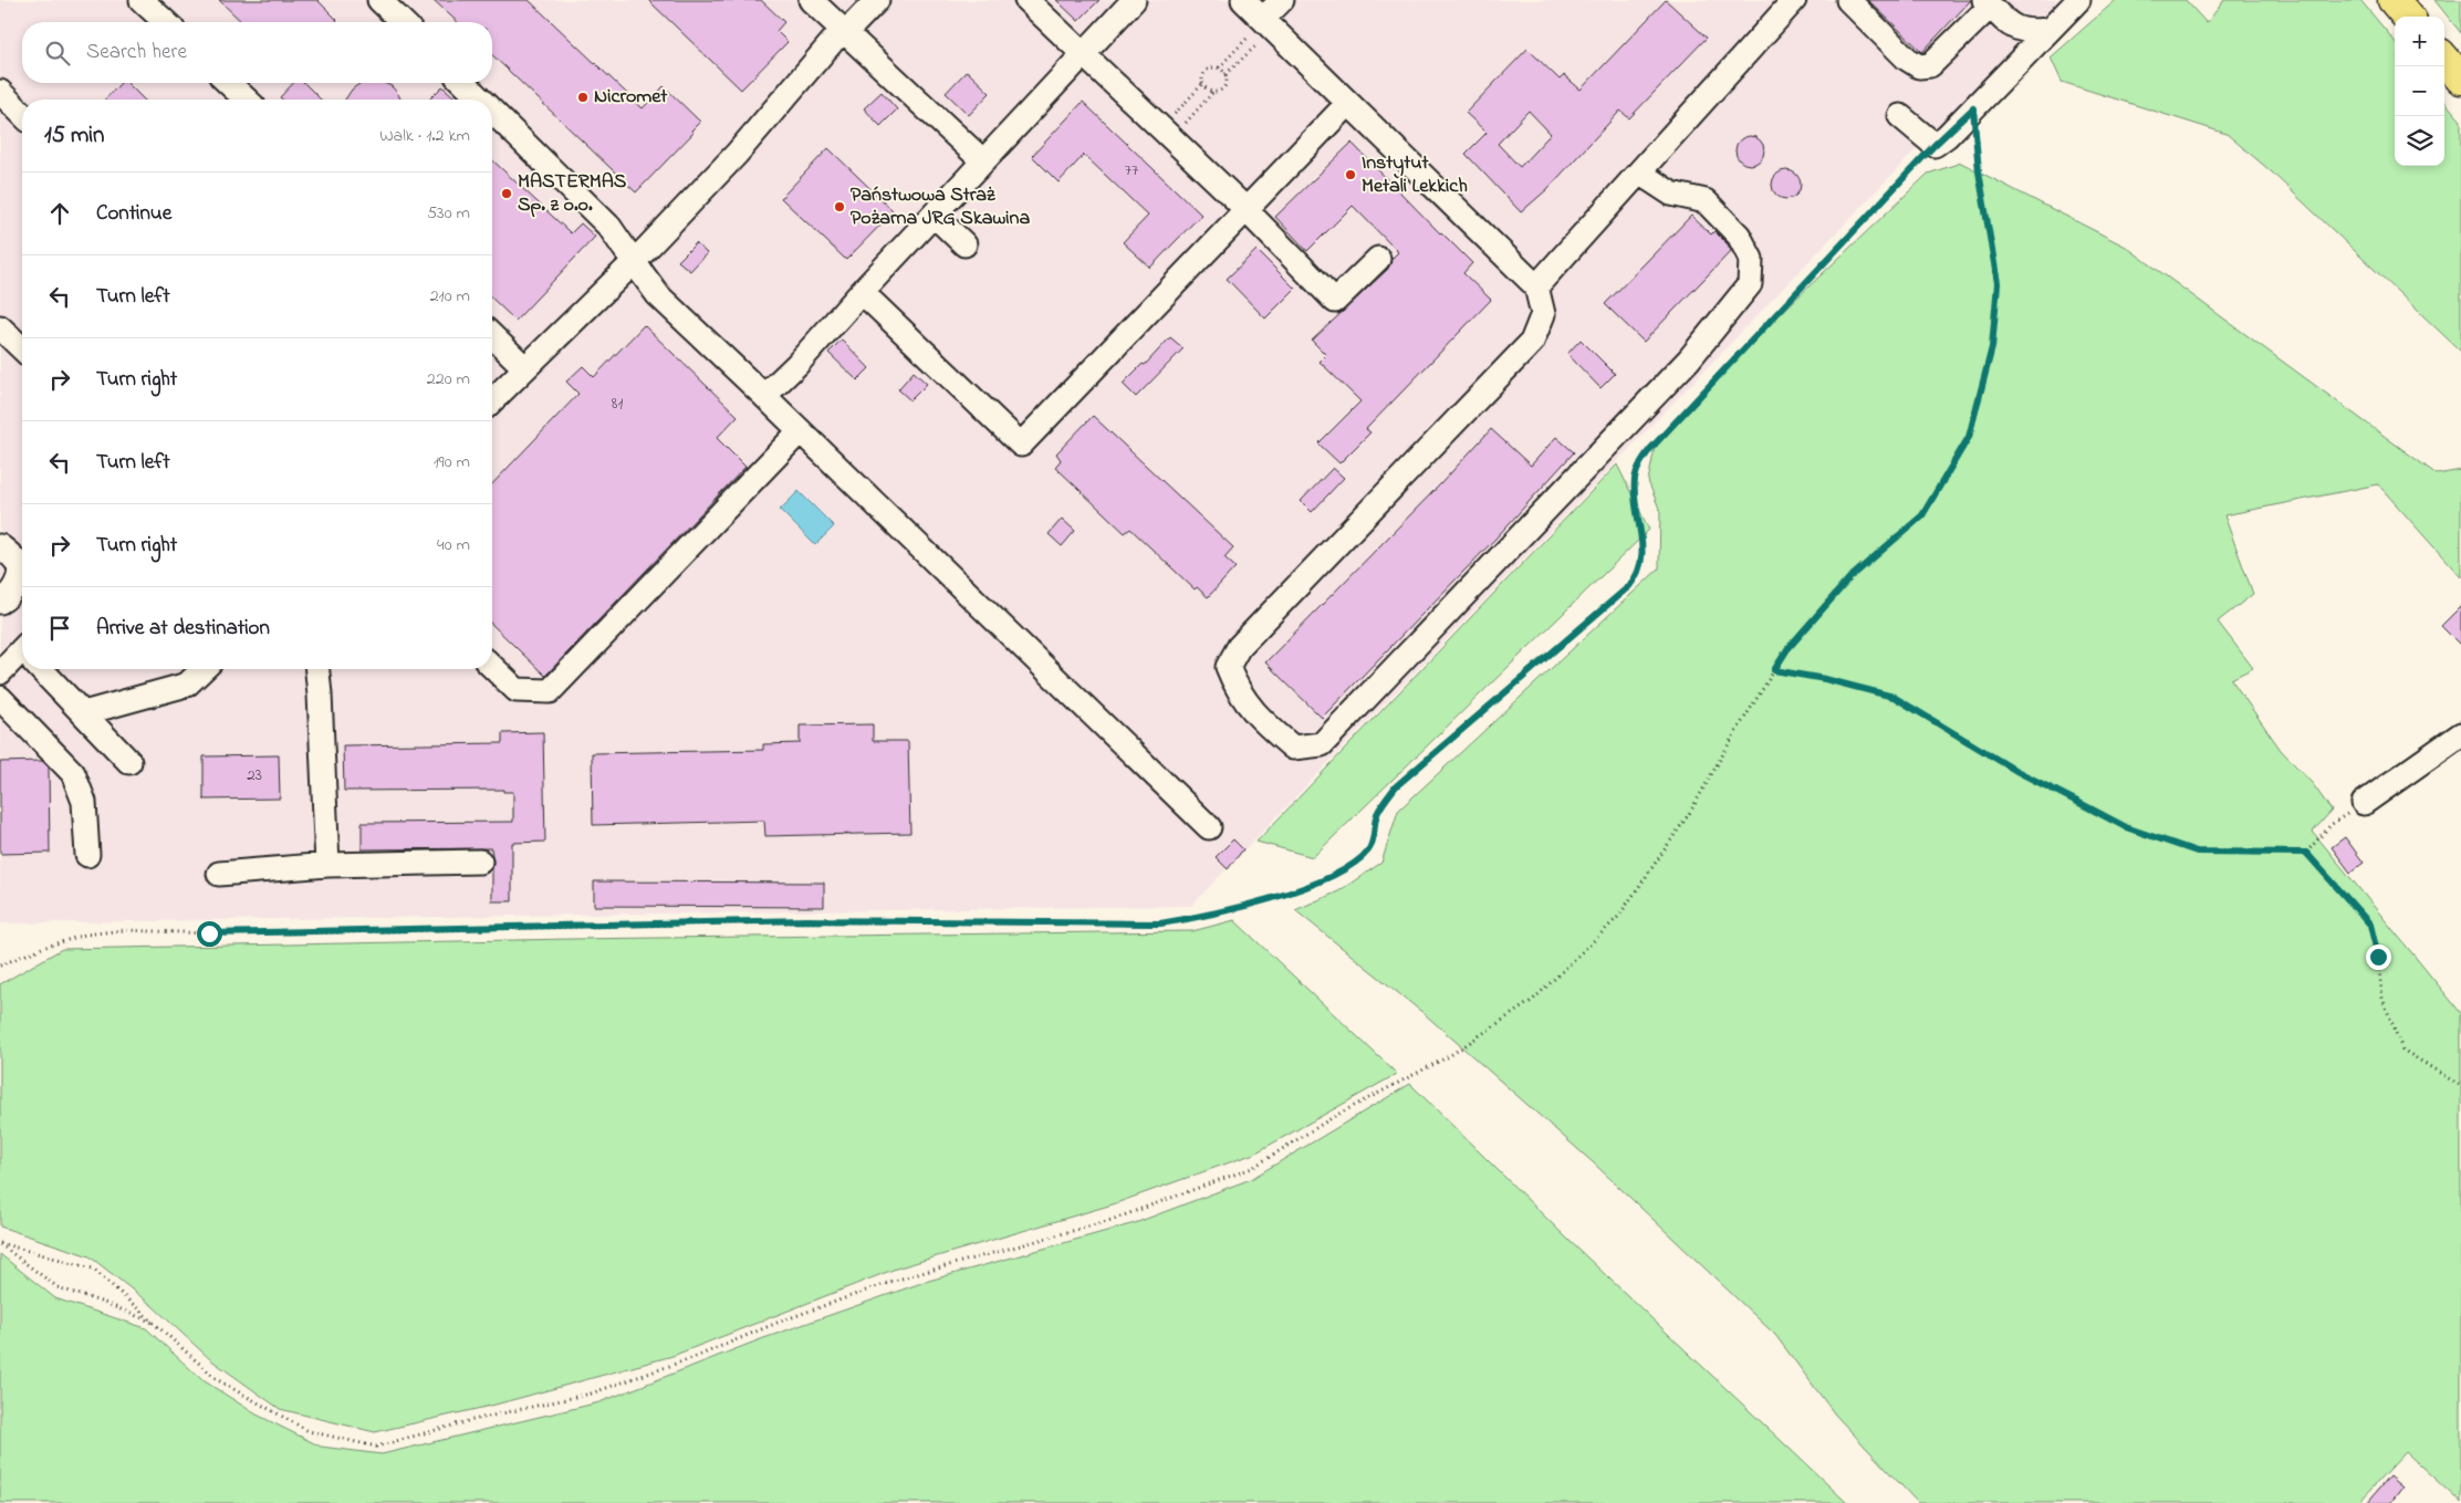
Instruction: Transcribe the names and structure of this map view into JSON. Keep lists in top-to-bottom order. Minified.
{"places":["Nicromet","Instytut Metali Lekkich","MASTERMAS Sp. z o.o.","Państwowa Straż Pożarna JRG Skawina"],"house_numbers":["77","81","23"],"page":{"map_buttons":["+","−"],"search":"Search here","heading":["15 min","Walk · 1.2 km"],"list":[["Continue","530 m"],["Turn left","210 m"],["Turn right","220 m"],["Turn left","190 m"],["Turn right","40 m"],"Arrive at destination"]}}
